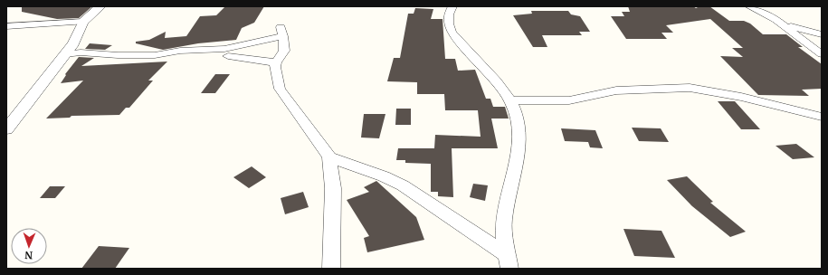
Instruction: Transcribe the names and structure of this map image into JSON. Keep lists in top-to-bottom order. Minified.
{"north":"bottom"}
